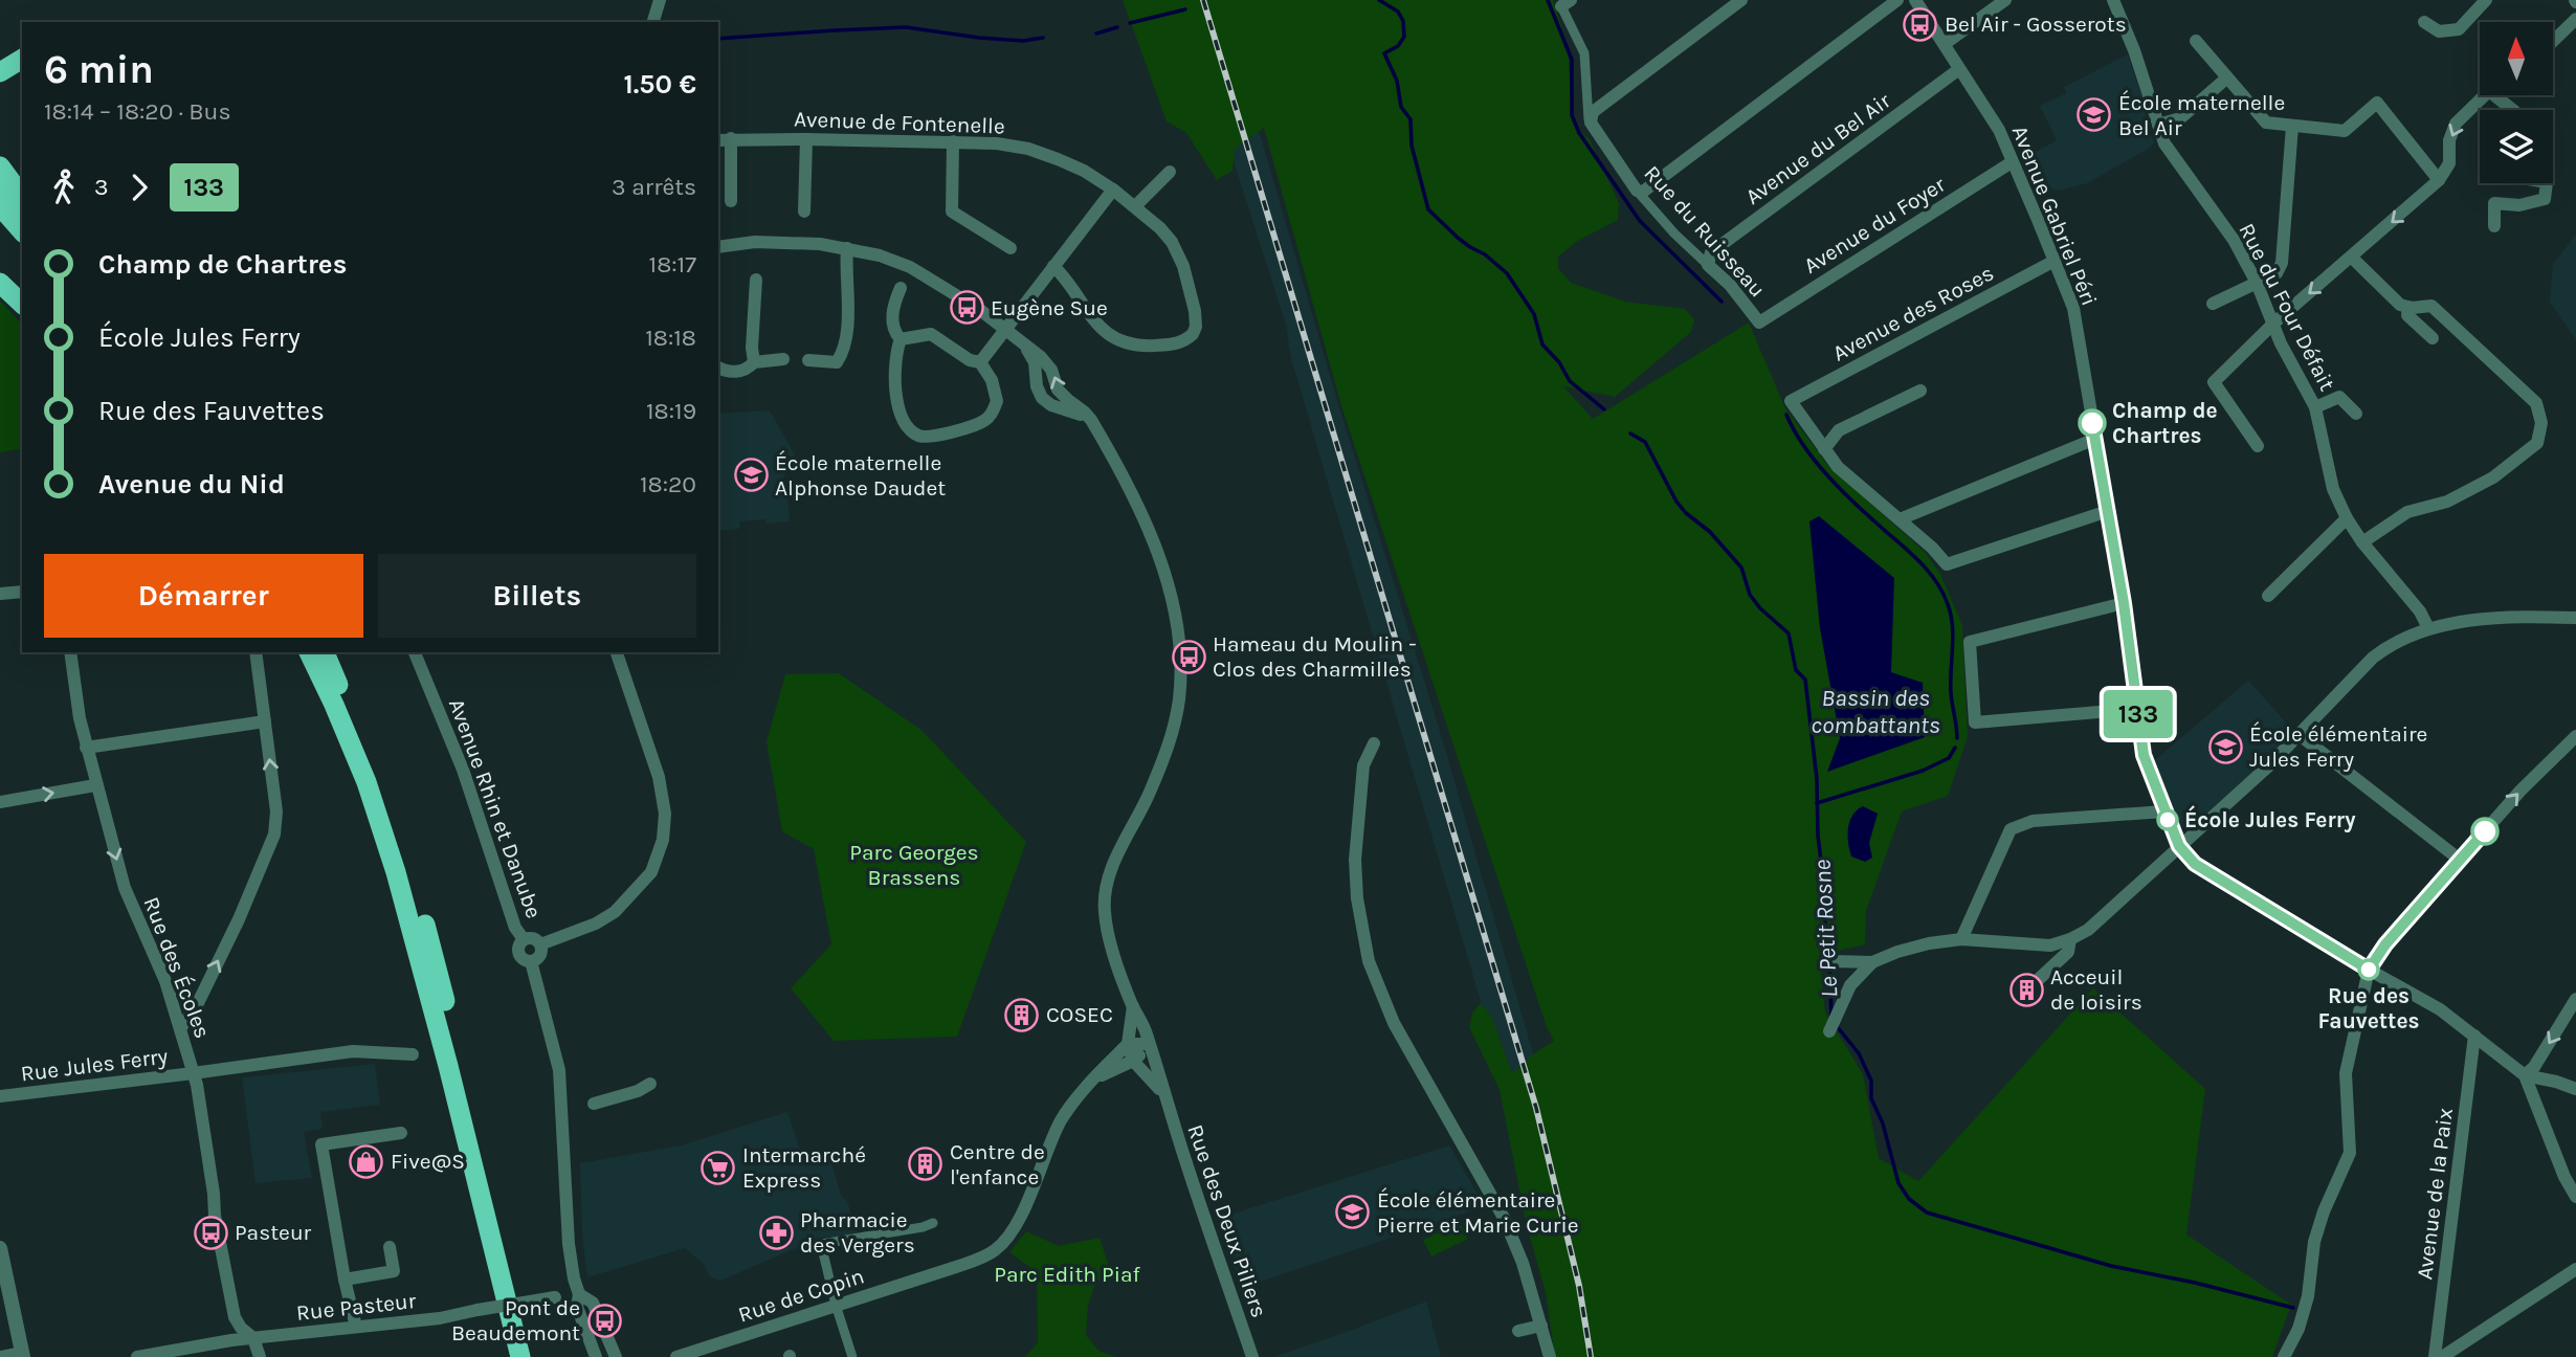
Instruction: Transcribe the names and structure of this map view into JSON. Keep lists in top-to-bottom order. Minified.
{"streets":{"street":["Avenue de Fontenelle","Avenue du Bel Air","Avenue Gabriel Péri","Avenue du Foyer","Rue du Ruisseau","Rue du Four Défait","Avenue des Roses","Avenue Rhin et Danube","Rue des Écoles","Rue Jules Ferry","Avenue de la Paix","Rue des Deux Piliers","Rue de Copin","Rue Pasteur"]},"crossings":[["Avenue du Bel Air","Avenue Gabriel Péri"],["Avenue du Bel Air","Rue du Ruisseau"],["Avenue Gabriel Péri","Avenue du Foyer"],["Avenue Gabriel Péri","Avenue des Roses"],["Avenue Gabriel Péri","Avenue de la Paix"],["Avenue du Foyer","Rue du Ruisseau"],["Rue des Écoles","Rue Jules Ferry"],["Rue des Écoles","Rue Pasteur"],["Rue des Deux Piliers","Rue de Copin"]],"water":["Bassin des combattants","Le Petit Rosne"],"parks":["Parc Georges Brassens","Parc Edith Piaf"],"places":{"bus stop":["Bel Air - Gosserots","Eugène Sue","Hameau du Moulin - Clos des Charmilles","Pasteur","Pont de Beaudemont"],"school or university":["École maternelle Bel Air","École maternelle Alphonse Daudet","École élémentaire Jules Ferry","École élémentaire Pierre et Marie Curie"],"other":["Champ de Chartres","École Jules Ferry","Rue des Fauvettes"],"building":["Acceuil de loisirs","COSEC","Centre de l'enfance"],"shop":["Five@S"],"supermarket":["Intermarché Express"],"pharmacy":["Pharmacie des Vergers"]},"lines":["bus line 133"],"north":"top","page":{"on_map":"133","heading":["6 min","18:14 – 18:20 · Bus","1.50 €"],"legs":["3","133","3 arrêts"],"list":[{"name":"Champ de Chartres","value":"18:17"},{"name":"École Jules Ferry","value":"18:18"},{"name":"Rue des Fauvettes","value":"18:19"},{"name":"Avenue du Nid","value":"18:20"}],"buttons":["Démarrer","Billets"]}}
